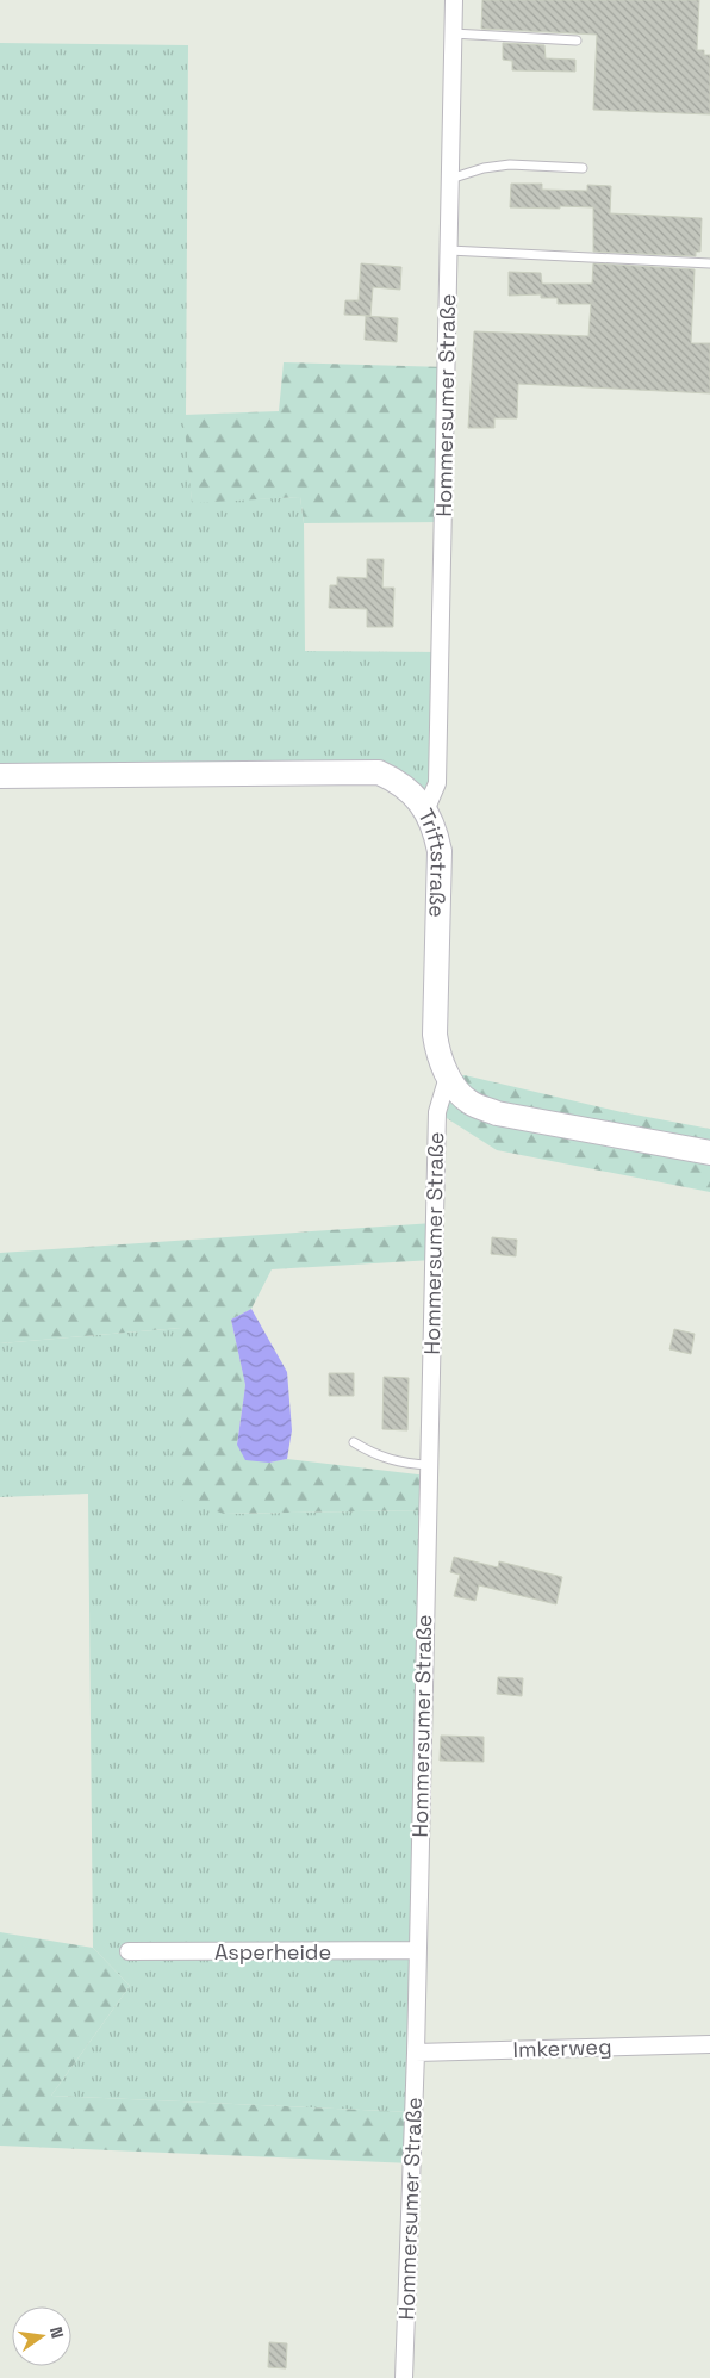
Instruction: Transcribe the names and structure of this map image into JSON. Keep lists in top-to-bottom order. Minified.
{"streets":{"street":["Hommersumer Straße","Triftstraße","Asperheide","Imkerweg"]},"crossings":[["Hommersumer Straße","Triftstraße"],["Hommersumer Straße","Asperheide"],["Hommersumer Straße","Imkerweg"]],"north":"right"}
